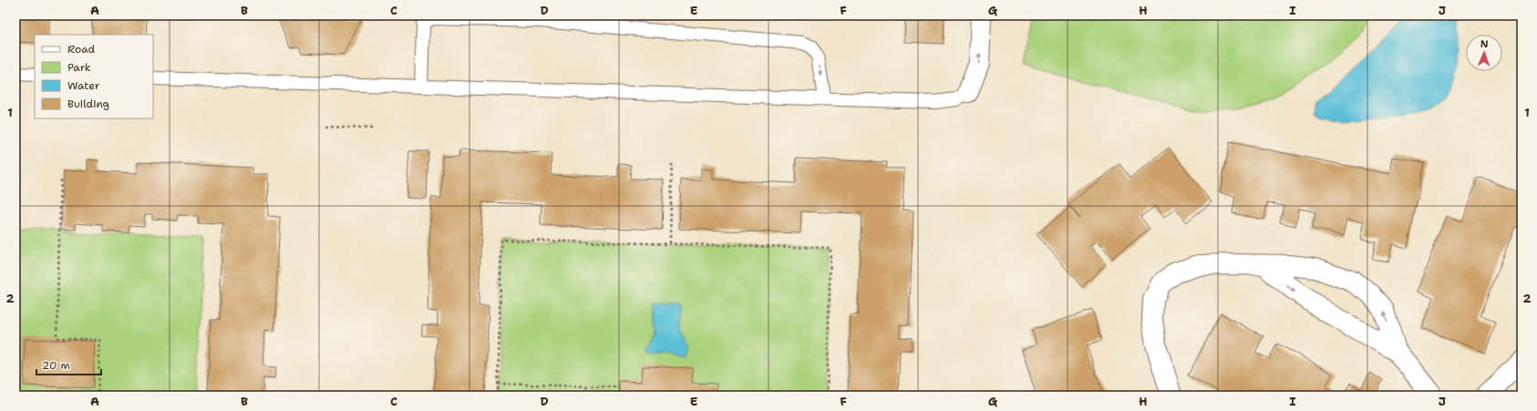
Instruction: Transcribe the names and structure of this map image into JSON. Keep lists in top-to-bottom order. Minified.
{"legend":["Road","Park","Water","Building"],"scale_bar":"20 m","north":"top","grid":{"columns":["A","B","C","D","E","F","G","H","I","J"],"rows":["1","2"]}}
